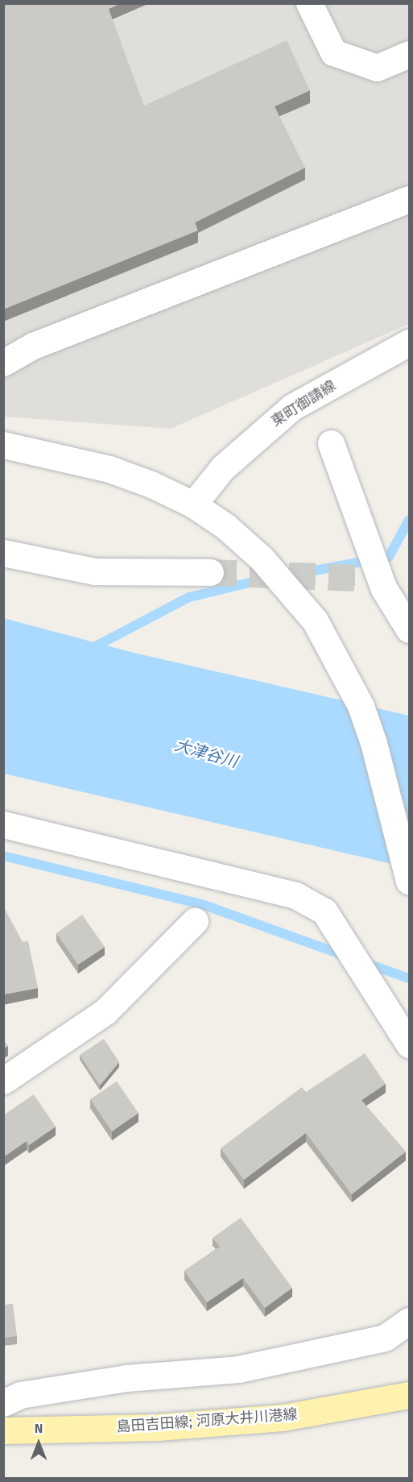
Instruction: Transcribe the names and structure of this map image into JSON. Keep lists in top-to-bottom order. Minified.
{"streets":{"main road":["島田吉田線; 河原大井川港線"],"street":["東町御請線"]},"water":["大津谷川"],"north":"top"}
